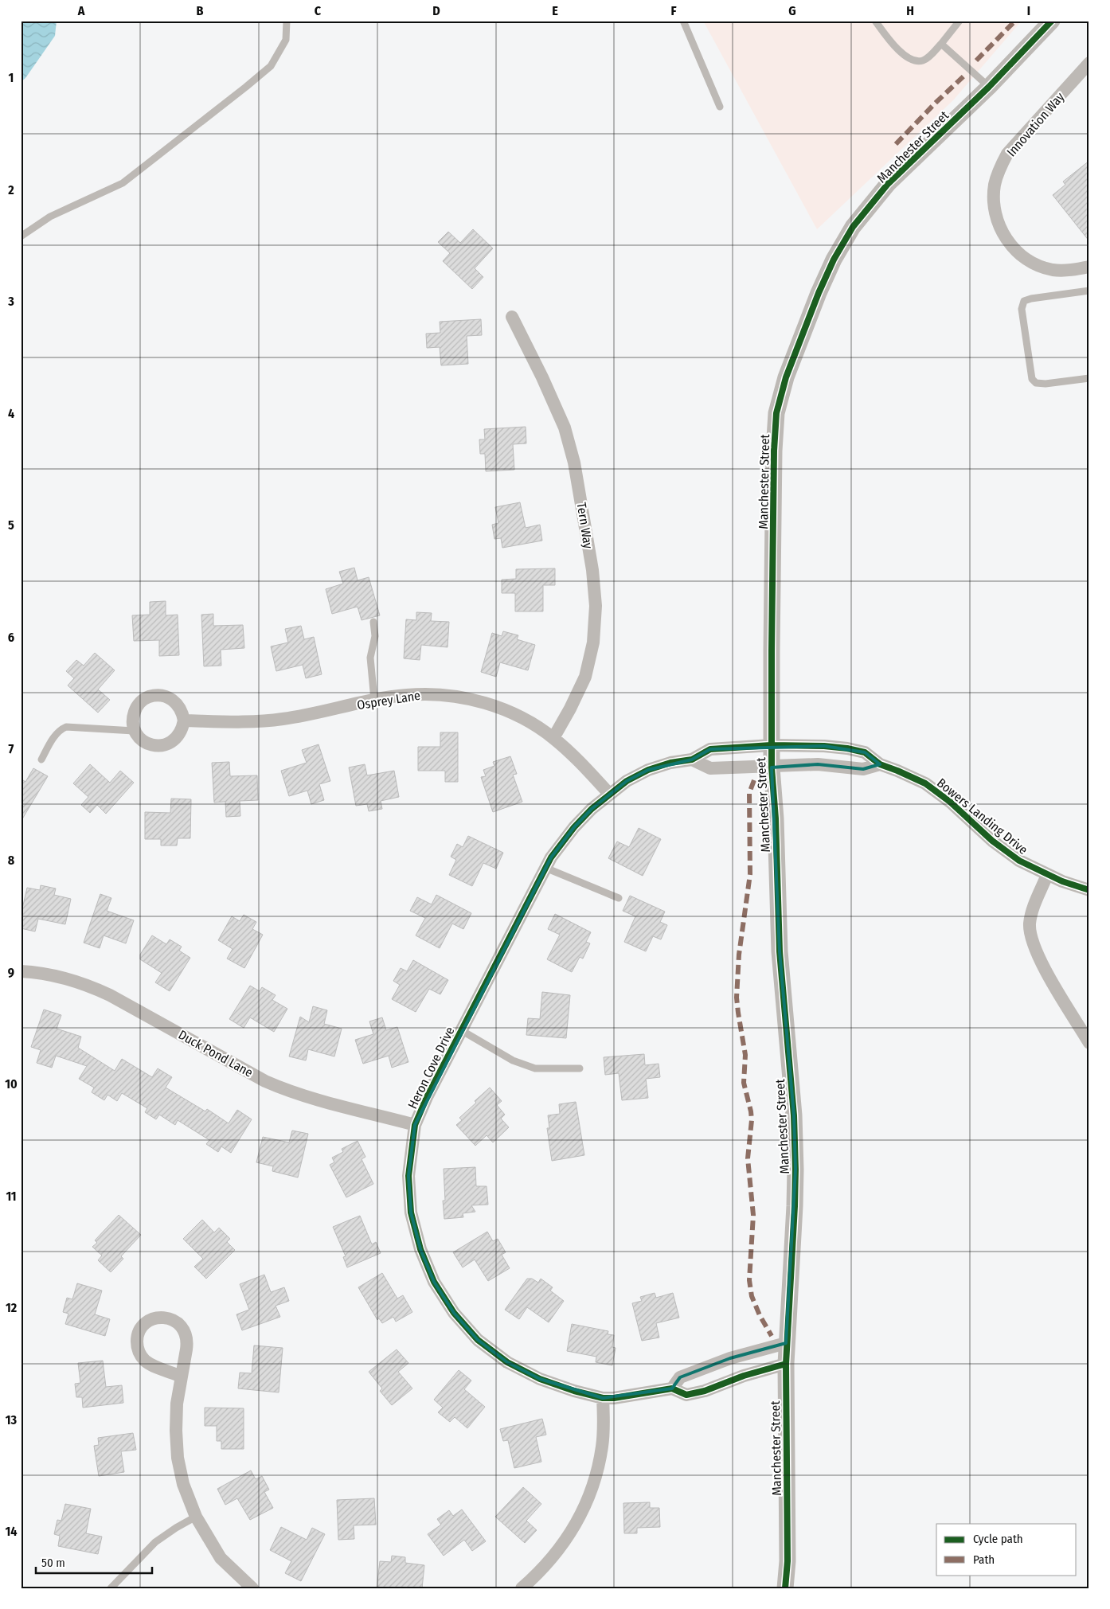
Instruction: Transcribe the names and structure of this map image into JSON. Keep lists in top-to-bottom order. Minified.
{"streets":{"street":["Innovation Way","Manchester Street","Tern Way","Osprey Lane","Bowers Landing Drive","Duck Pond Lane","Heron Cove Drive"]},"crossings":[["Manchester Street","Bowers Landing Drive"],["Manchester Street","Heron Cove Drive"],["Tern Way","Osprey Lane"],["Osprey Lane","Heron Cove Drive"],["Bowers Landing Drive","Heron Cove Drive"],["Duck Pond Lane","Heron Cove Drive"]],"legend":["Cycle path","Path"],"scale_bar":"50 m","grid":{"columns":["A","B","C","D","E","F","G","H","I"],"rows":["1","2","3","4","5","6","7","8","9","10","11","12","13","14"]}}
